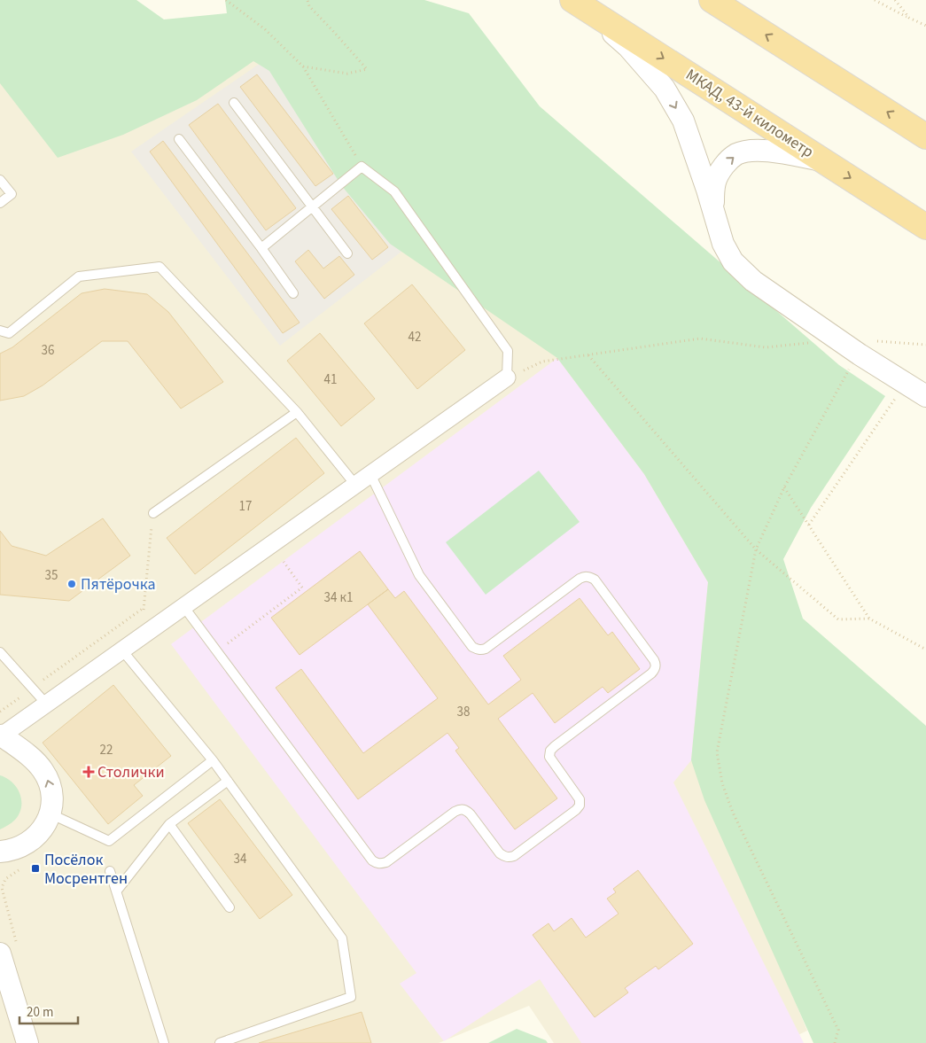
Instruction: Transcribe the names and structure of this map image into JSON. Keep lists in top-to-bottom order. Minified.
{"streets":{"highway":["МКАД, 43-й километр"]},"places":{"other":["Пятёрочка"],"health":["Столички"],"transit":["Посёлок Мосрентген"]},"house_numbers":["42","36","41","17","35","34 к1","38","22","34"],"scale_bar":"20 m"}
